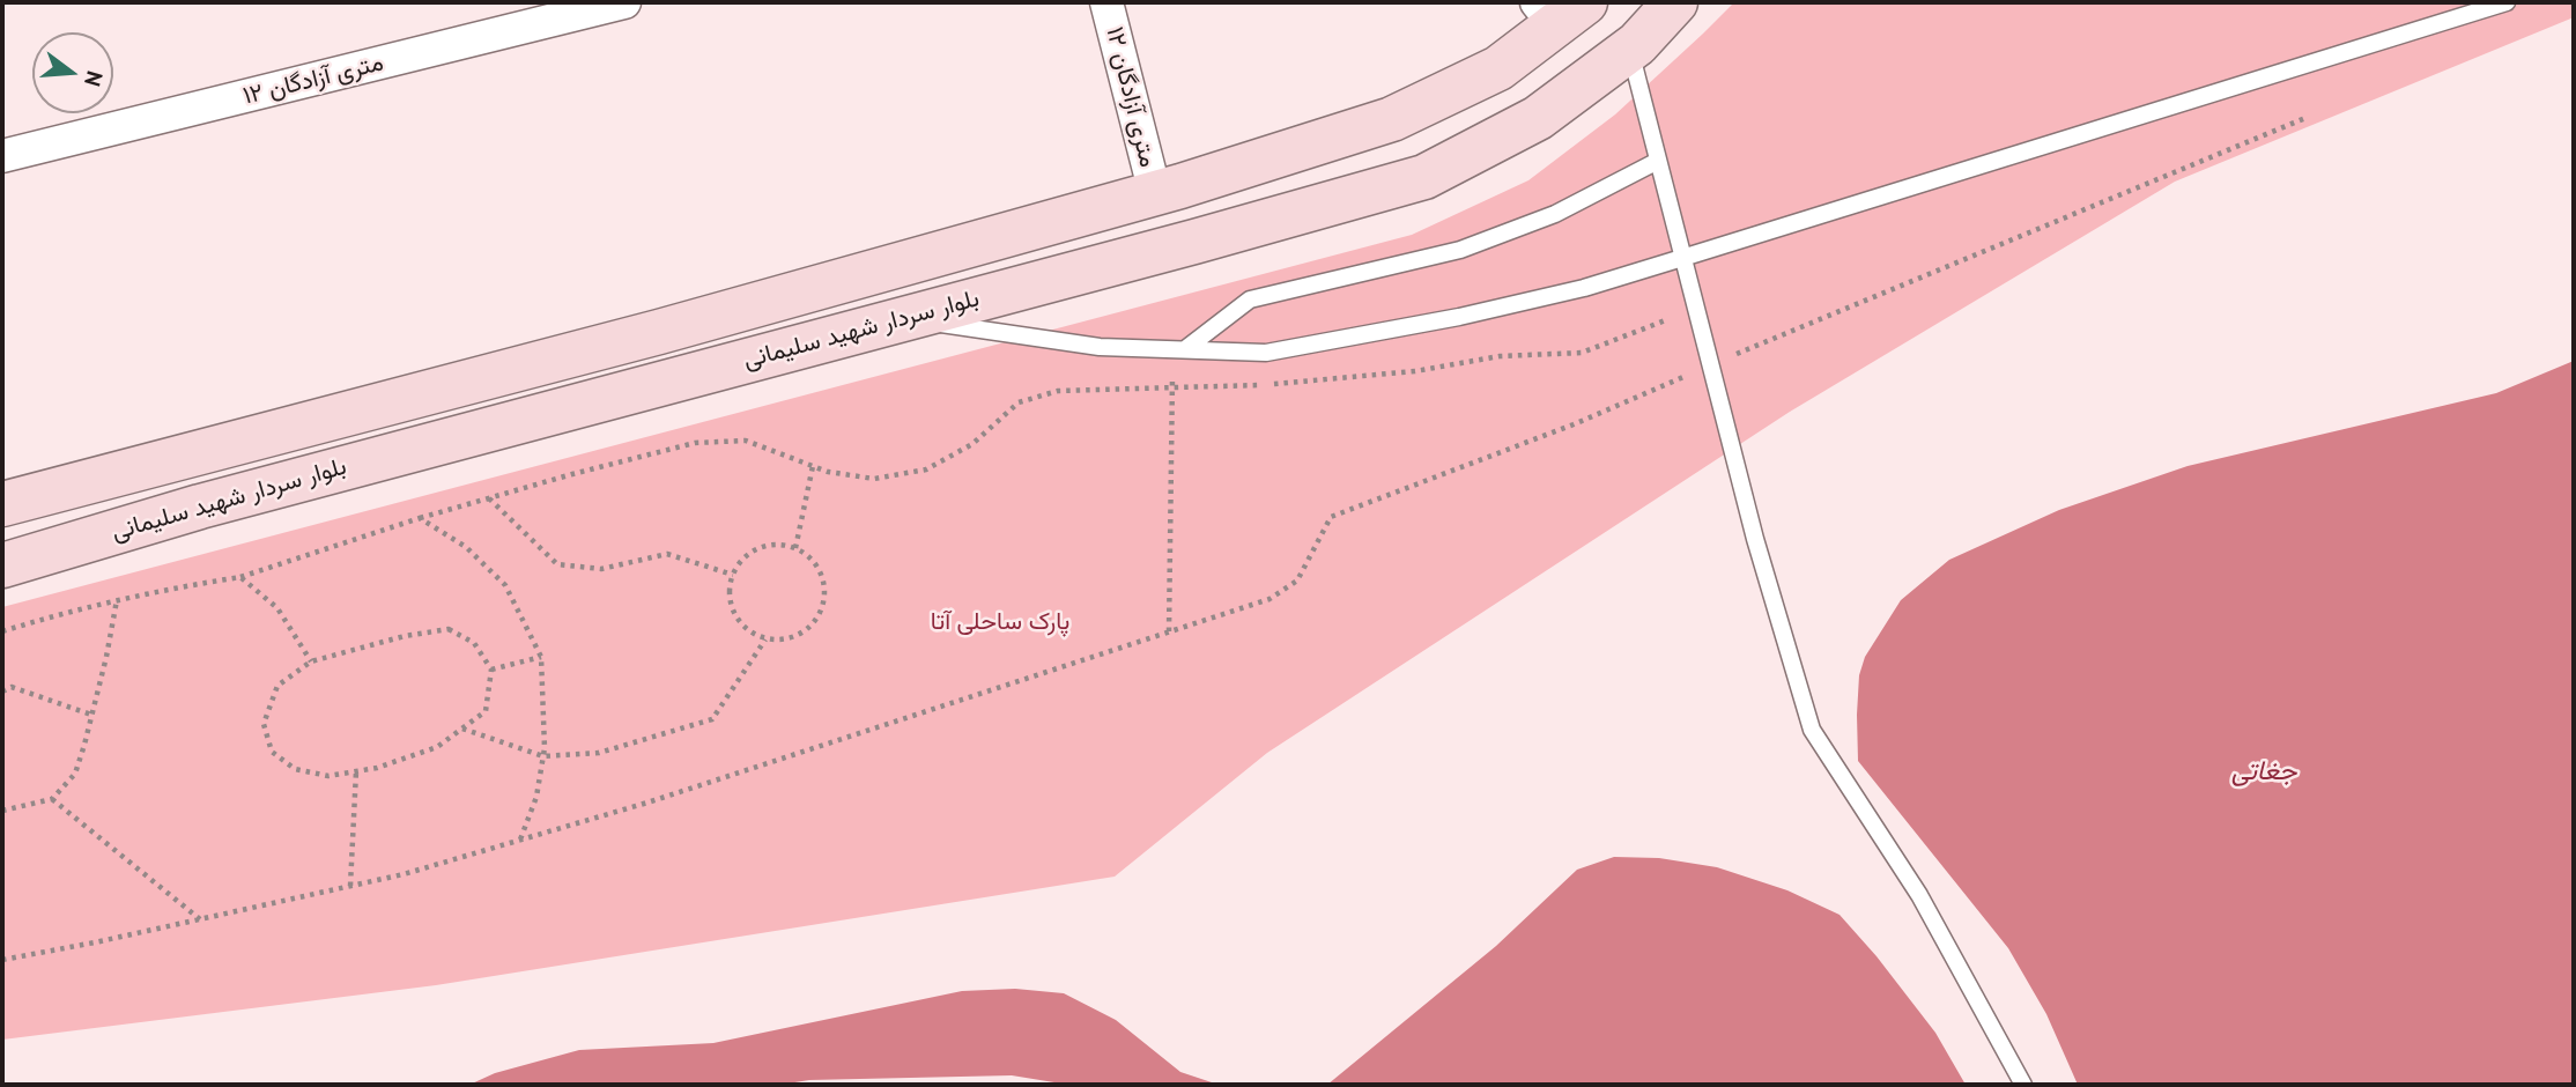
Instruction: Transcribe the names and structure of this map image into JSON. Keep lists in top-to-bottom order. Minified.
{"streets":{"main road":["بلوار سردار شهید سلیمانی"],"street":["۱۲ متری آزادگان"]},"crossings":[["۱۲ متری آزادگان","بلوار سردار شهید سلیمانی"]],"water":["جغاتی"],"parks":["پارک ساحلی آتا"],"north":"right"}
